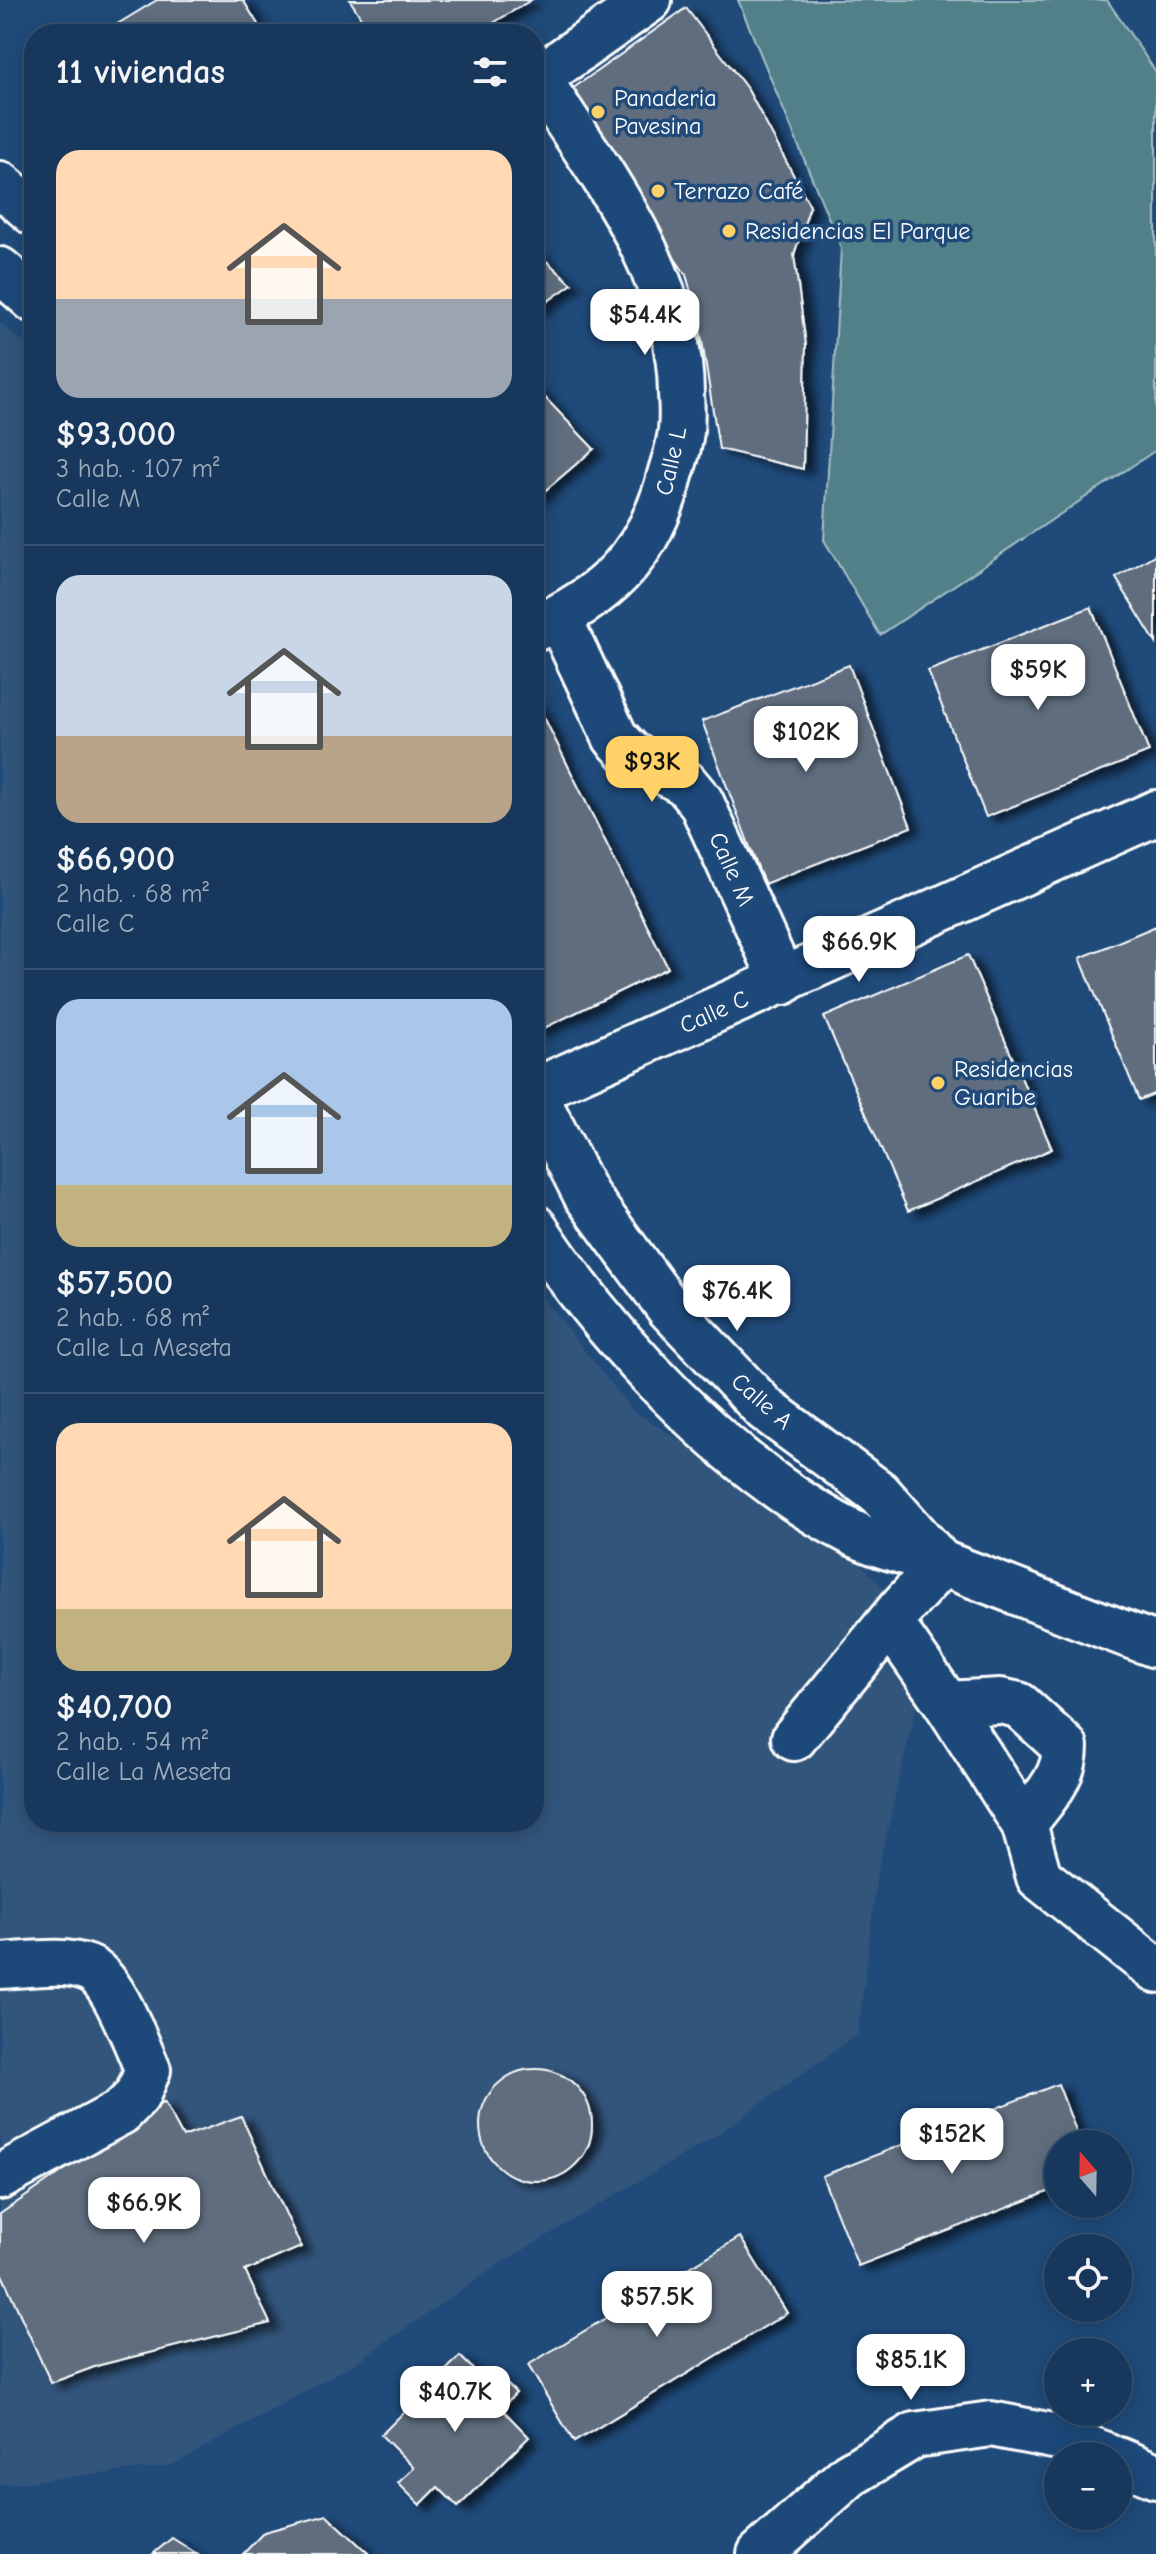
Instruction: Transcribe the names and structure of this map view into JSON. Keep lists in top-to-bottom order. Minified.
{"streets":{"street":["Calle L","Calle M","Calle C","Calle A"]},"crossings":[["Calle L","Calle M"],["Calle M","Calle C"]],"places":["Panaderia Pavesina","Terrazo Café","Residencias El Parque","Residencias Guaribe"],"north":"top","page":{"heading":"11 viviendas","list":[{"name":"$93,000","note":"3 hab. · 107 m² · Calle M"},{"name":"$66,900","note":"2 hab. · 68 m² · Calle C"},{"name":"$57,500","note":"2 hab. · 68 m² · Calle La Meseta"},{"name":"$40,700","note":"2 hab. · 54 m² · Calle La Meseta"}],"price":["$54.4K","$59K","$102K","$93K","$66.9K","$76.4K","$152K","$66.9K","$57.5K","$85.1K","$40.7K"],"map_buttons":["+","−"]}}
